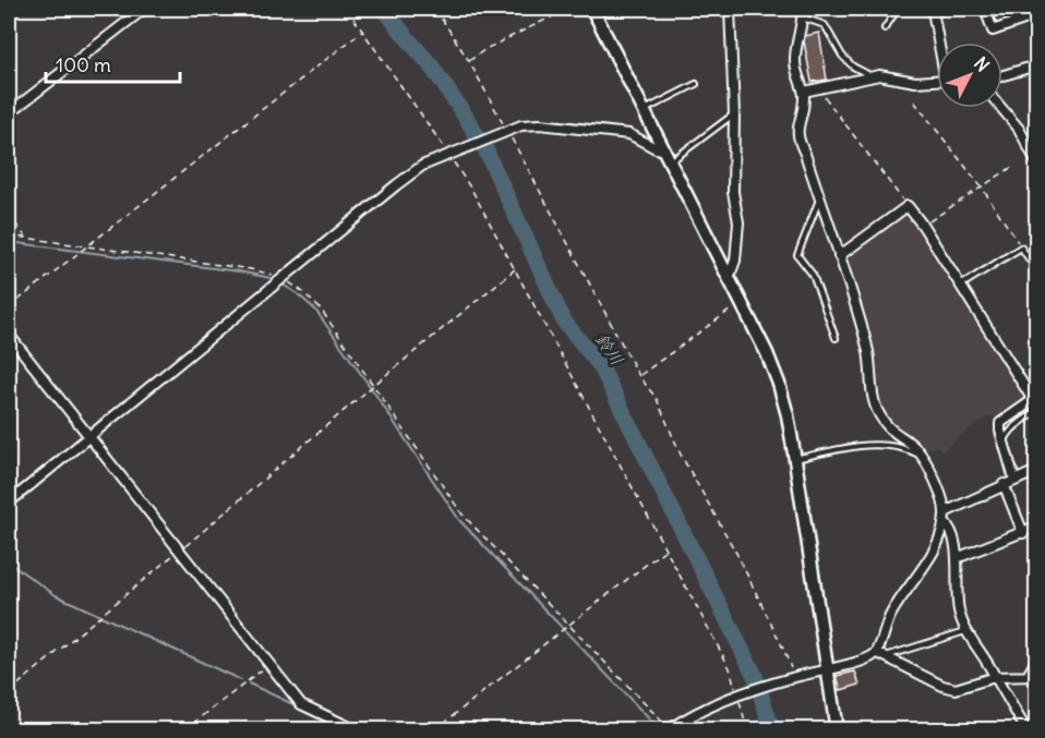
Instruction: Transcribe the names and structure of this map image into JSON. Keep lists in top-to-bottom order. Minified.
{"water":["鈴川"],"scale_bar":"100 m","north":"top right"}
